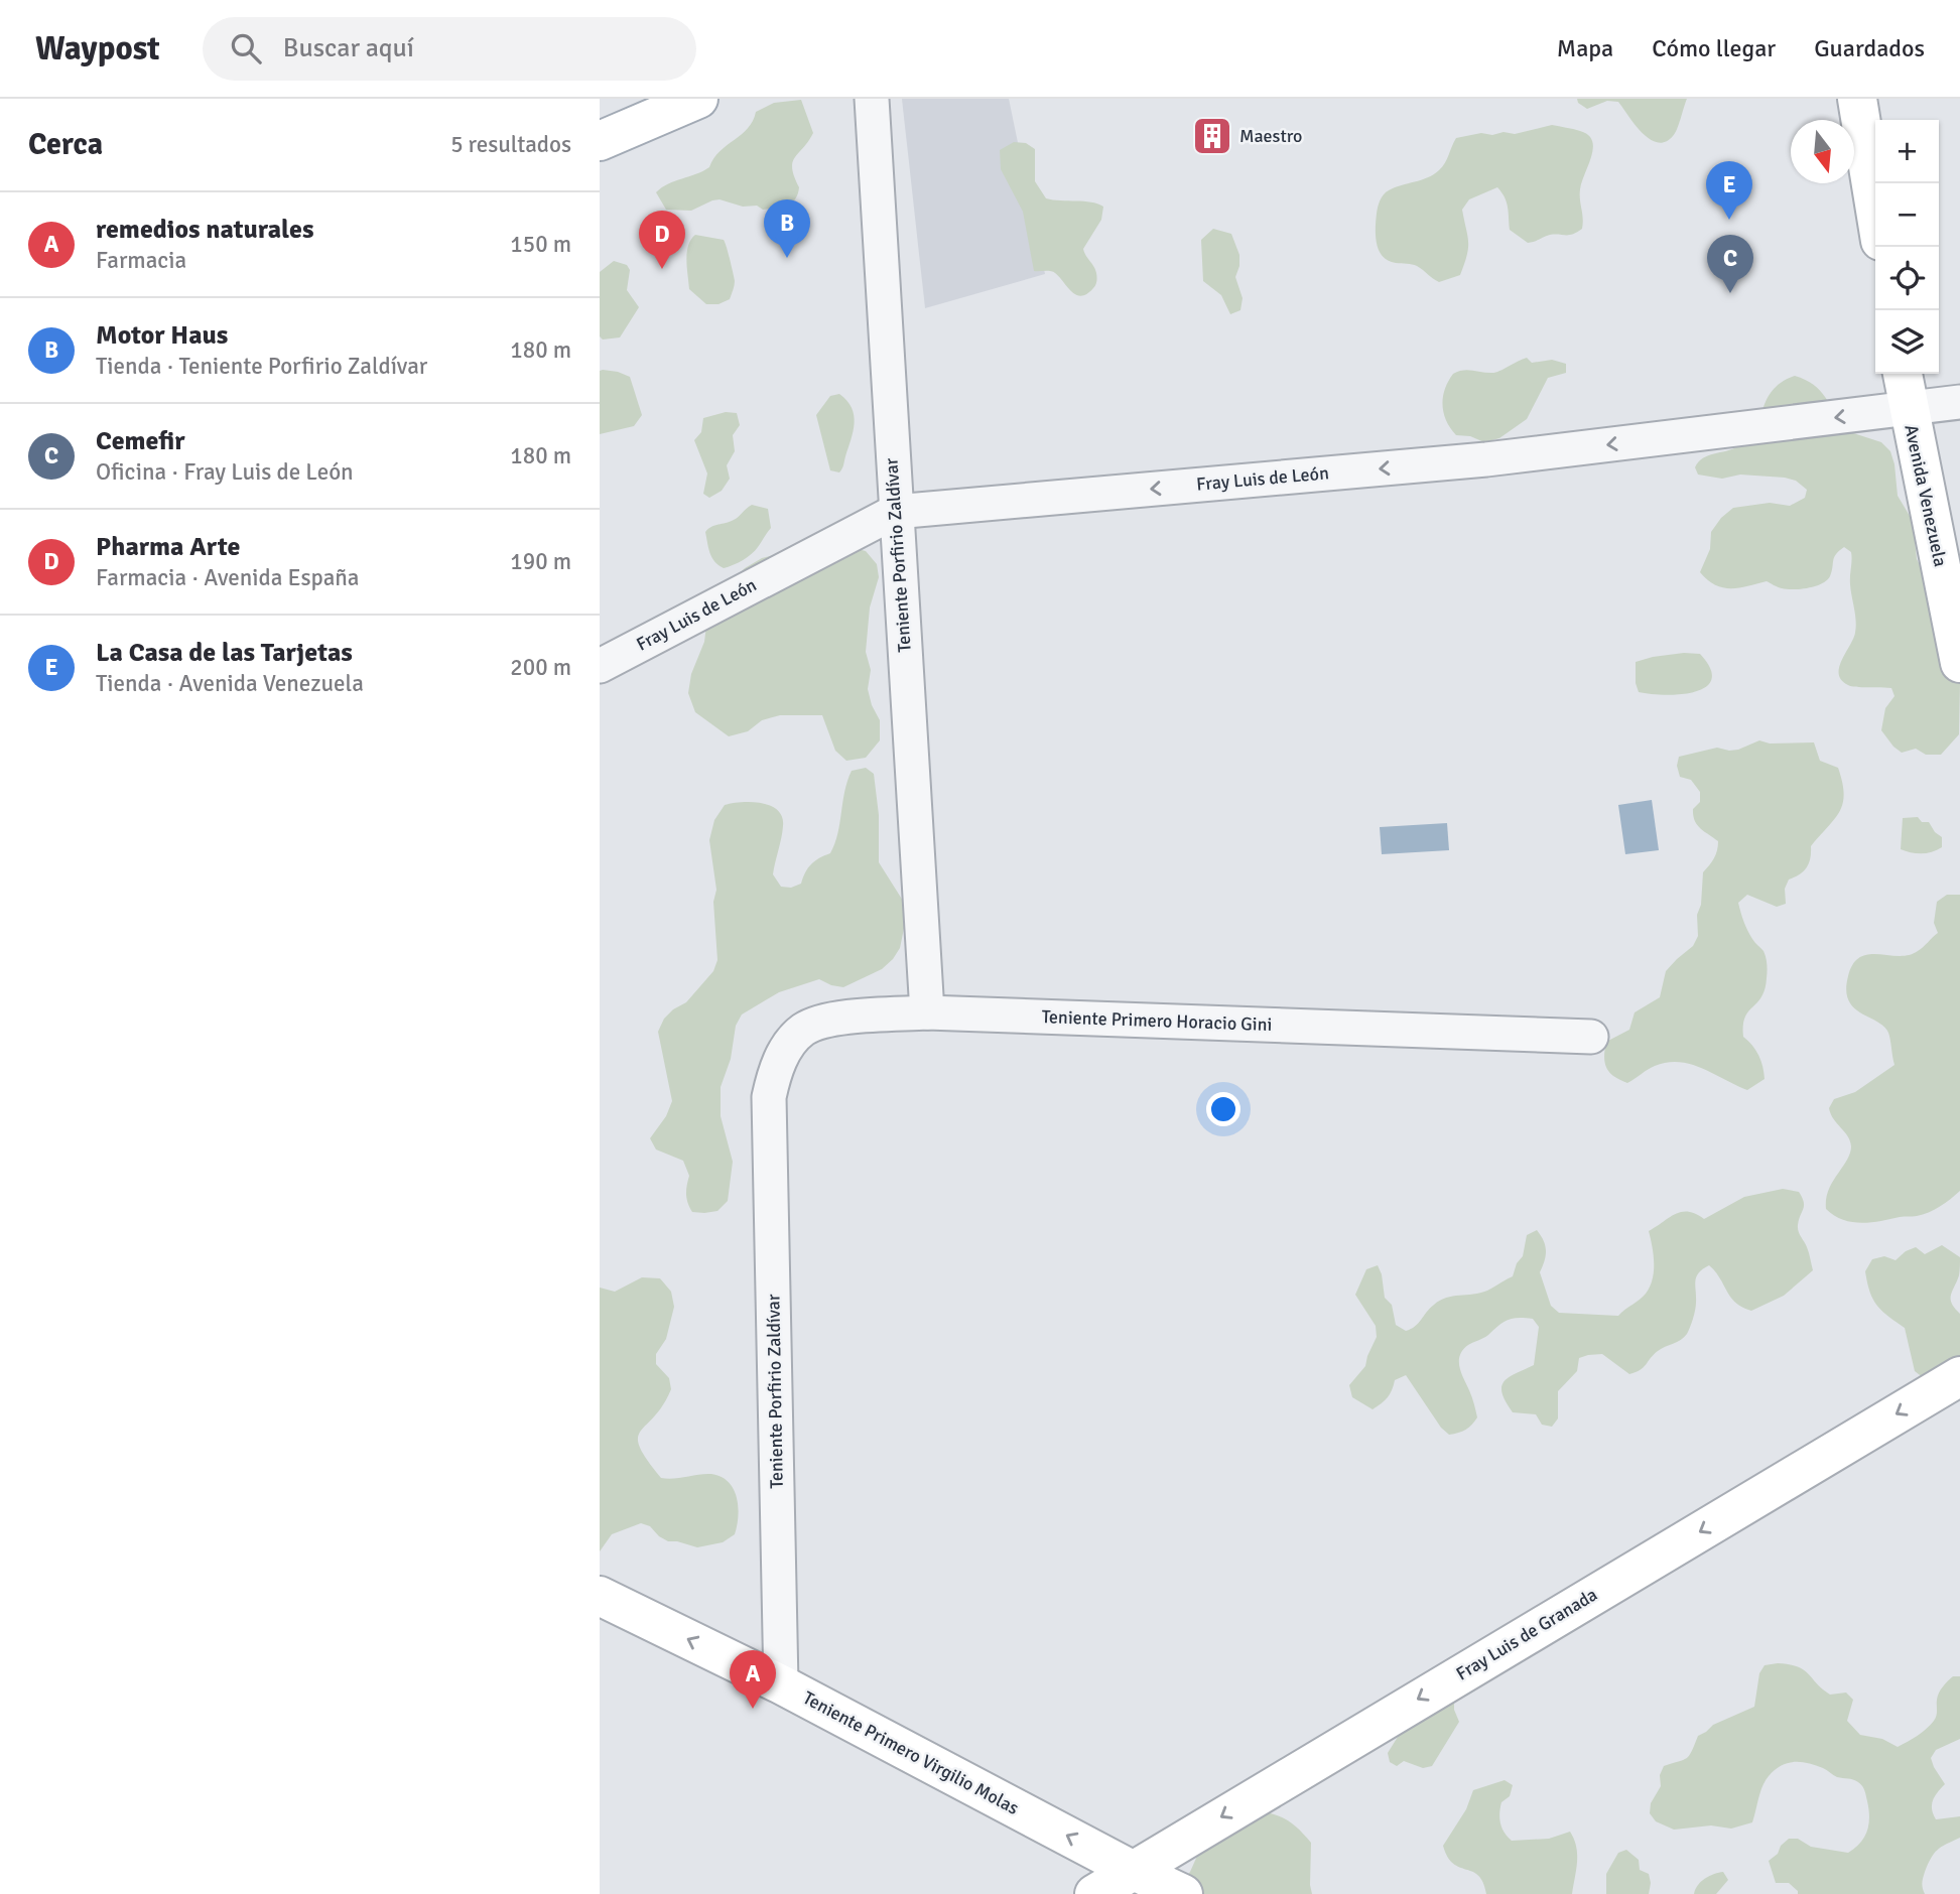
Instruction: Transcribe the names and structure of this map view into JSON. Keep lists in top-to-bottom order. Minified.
{"streets":{"street":["Fray Luis de León","Avenida Venezuela","Teniente Porfirio Zaldívar","Teniente Primero Horacio Gini","Fray Luis de Granada","Teniente Primero Virgilio Molas"]},"crossings":[["Fray Luis de León","Avenida Venezuela"],["Fray Luis de León","Teniente Porfirio Zaldívar"],["Teniente Porfirio Zaldívar","Teniente Primero Horacio Gini"],["Teniente Porfirio Zaldívar","Teniente Primero Virgilio Molas"],["Fray Luis de Granada","Teniente Primero Virgilio Molas"]],"one_way":["Fray Luis de León","Fray Luis de Granada","Teniente Primero Virgilio Molas"],"places":{"building":["Maestro"]},"north":"bottom","page":{"header":"Waypost","search":"Buscar aquí","nav":["Mapa","Cómo llegar","Guardados"],"heading":["Cerca","5 resultados"],"map_buttons":["+","−"],"pins":["E","B","D","C","A"],"list":[{"mark":"A","name":"remedios naturales","note":"Farmacia","value":"150 m"},{"mark":"B","name":"Motor Haus","note":"Tienda · Teniente Porfirio Zaldívar","value":"180 m"},{"mark":"C","name":"Cemefir","note":"Oficina · Fray Luis de León","value":"180 m"},{"mark":"D","name":"Pharma Arte","note":"Farmacia · Avenida España","value":"190 m"},{"mark":"E","name":"La Casa de las Tarjetas","note":"Tienda · Avenida Venezuela","value":"200 m"}]}}
